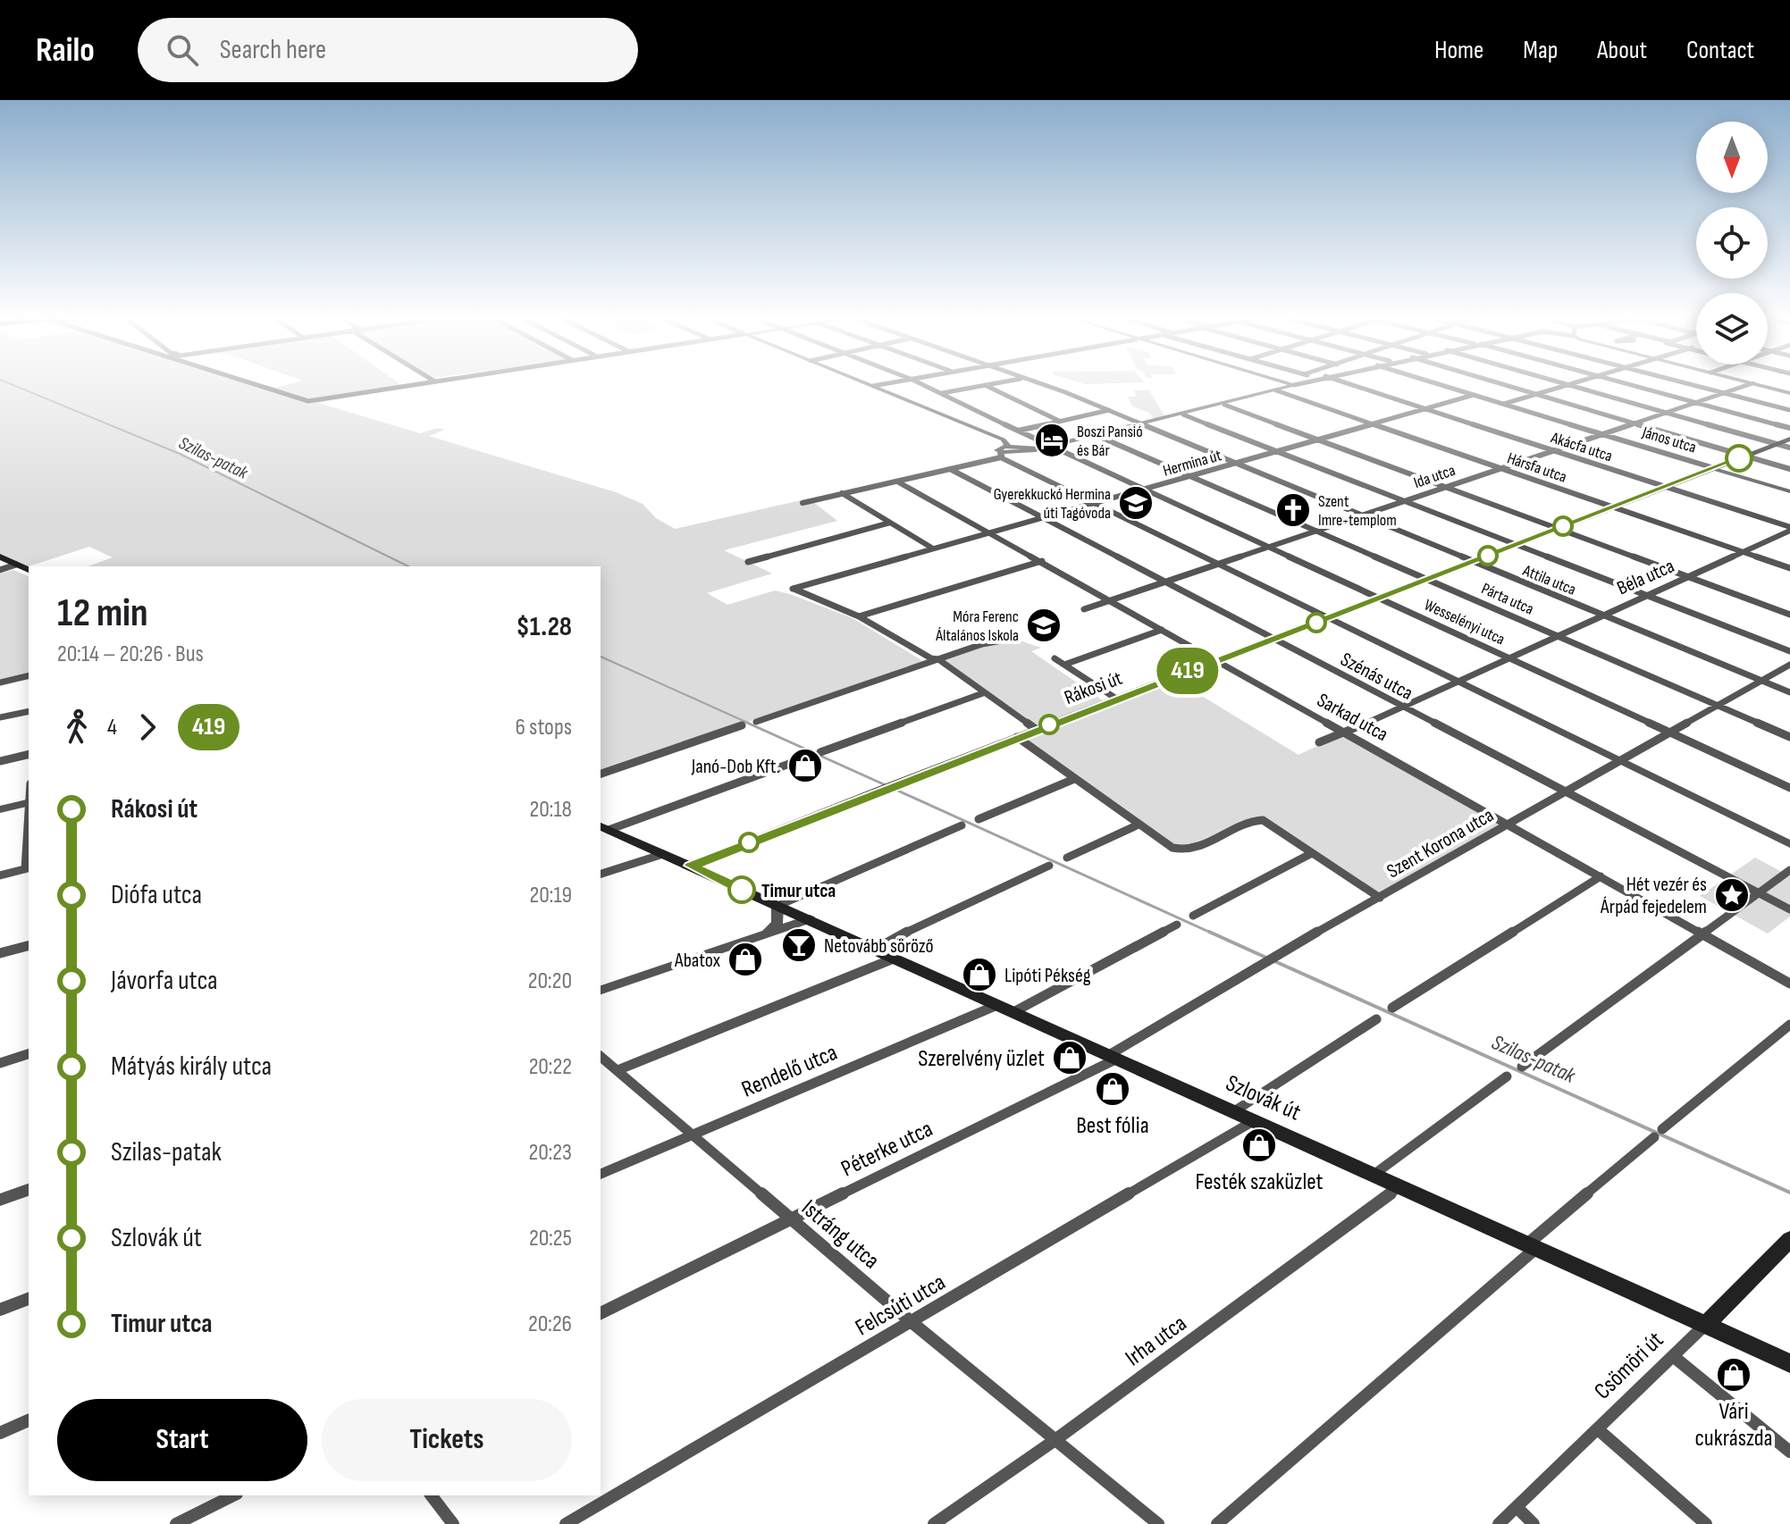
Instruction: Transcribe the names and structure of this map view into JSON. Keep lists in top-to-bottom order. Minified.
{"streets":{"main road":["Rákosi út","Szlovák út","Csömöri út"],"street":["János utca","Akácfa utca","Hermina út","Hársfa utca","Ida utca","Béla utca","Attila utca","Párta utca","Wesselényi utca","Szénás utca","Sarkad utca","Szent Korona utca","Rendelő utca","Péterke utca","Istráng utca","Felcsúti utca","Irha utca"]},"crossings":[["János utca","Hermina út"],["János utca","Ida utca"],["János utca","Rákosi út"],["Akácfa utca","Hermina út"],["Akácfa utca","Ida utca"],["Akácfa utca","Béla utca"],["Akácfa utca","Rákosi út"],["Hermina út","Hársfa utca"],["Hermina út","Attila utca"],["Hermina út","Párta utca"],["Hermina út","Wesselényi utca"],["Hermina út","Szénás utca"],["Hermina út","Sarkad utca"],["Hársfa utca","Ida utca"],["Hársfa utca","Béla utca"],["Hársfa utca","Rákosi út"],["Ida utca","Attila utca"],["Ida utca","Párta utca"],["Ida utca","Wesselényi utca"],["Ida utca","Szénás utca"],["Ida utca","Sarkad utca"],["Béla utca","Attila utca"],["Béla utca","Párta utca"],["Béla utca","Wesselényi utca"],["Béla utca","Szénás utca"],["Béla utca","Sarkad utca"],["Attila utca","Rákosi út"],["Attila utca","Szent Korona utca"],["Párta utca","Rákosi út"],["Párta utca","Szent Korona utca"],["Wesselényi utca","Rákosi út"],["Wesselényi utca","Szent Korona utca"],["Szénás utca","Rákosi út"],["Szénás utca","Szent Korona utca"],["Rákosi út","Sarkad utca"],["Rákosi út","Szlovák út"],["Sarkad utca","Szent Korona utca"],["Szent Korona utca","Szlovák út"],["Szent Korona utca","Péterke utca"],["Rendelő utca","Szlovák út"],["Rendelő utca","Istráng utca"],["Szlovák út","Péterke utca"],["Szlovák út","Felcsúti utca"],["Szlovák út","Irha utca"],["Szlovák út","Csömöri út"],["Péterke utca","Istráng utca"],["Istráng utca","Felcsúti utca"],["Istráng utca","Irha utca"]],"water":["Szilas-patak"],"places":{"hotel":["Boszi Pansió és Bár"],"school or university":["Gyerekkuckó Hermina úti Tagóvoda","Móra Ferenc Általános Iskola"],"church":["Szent Imre-templom"],"shop":["Janó-Dob Kft.","Abatox","Lipóti Pékség","Szerelvény üzlet","Best fólia","Festék szaküzlet","Vári cukrászda"],"other":["Timur utca"],"place":["Hét vezér és Árpád fejedelem"],"bar":["Netovább söröző"]},"lines":["bus line 419"],"north":"bottom","page":{"header":"Railo","search":"Search here","nav":["Home","Map","About","Contact"],"on_map":"419","heading":["12 min","20:14 – 20:26 · Bus","$1.28"],"legs":["4","419","6 stops"],"list":[{"name":"Rákosi út","value":"20:18"},{"name":"Diófa utca","value":"20:19"},{"name":"Jávorfa utca","value":"20:20"},{"name":"Mátyás király utca","value":"20:22"},{"name":"Szilas-patak","value":"20:23"},{"name":"Szlovák út","value":"20:25"},{"name":"Timur utca","value":"20:26"}],"buttons":["Start","Tickets"]}}
